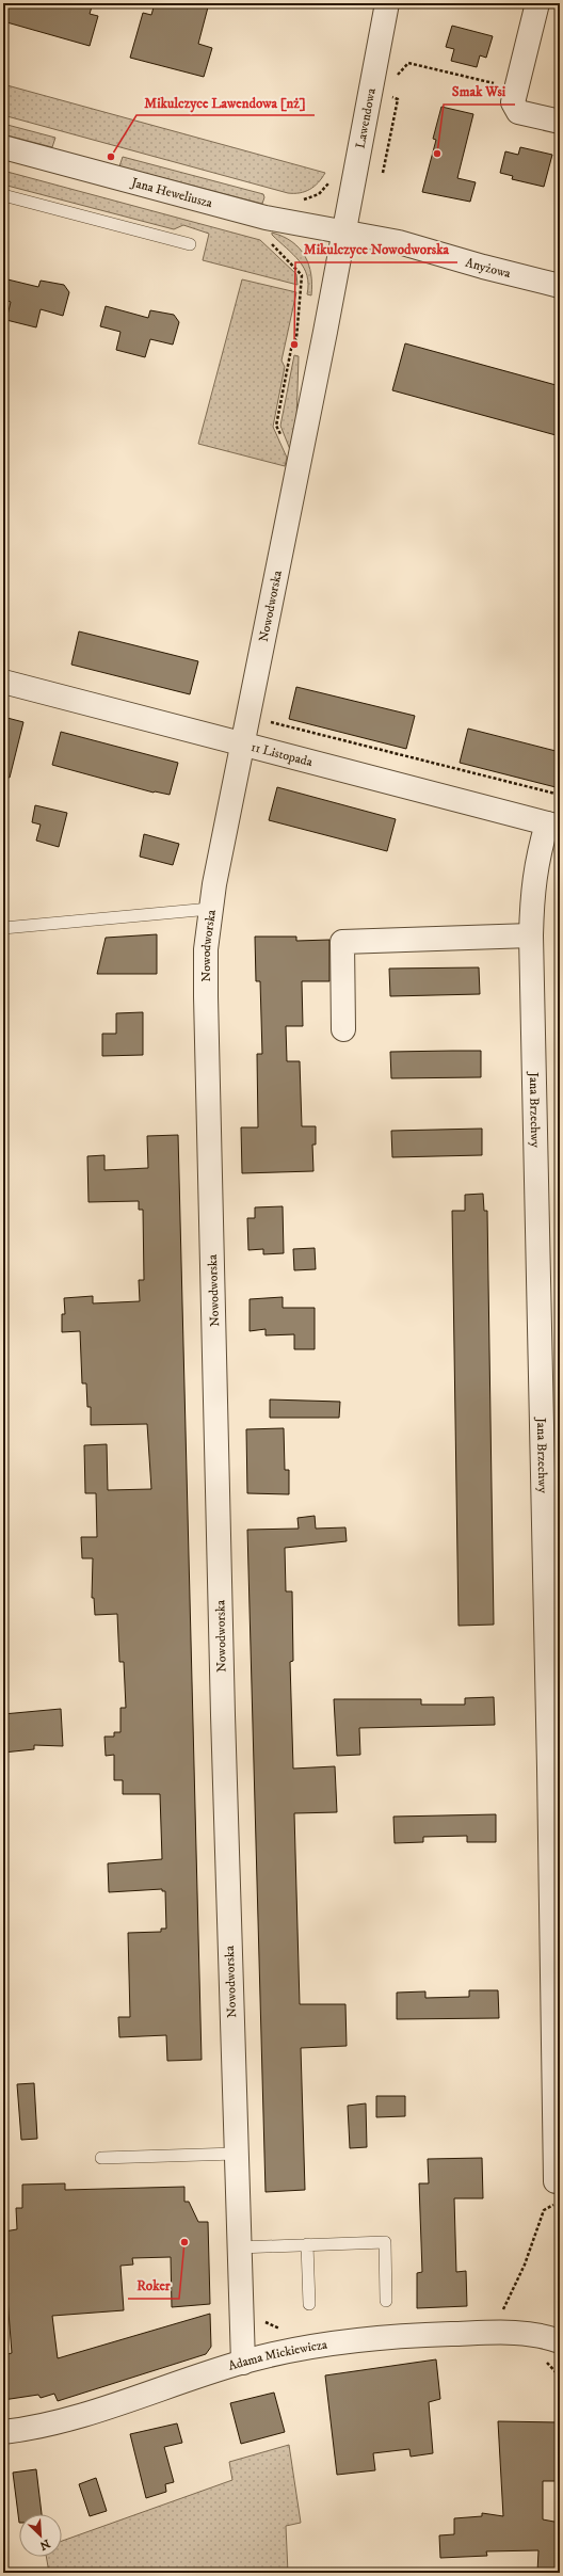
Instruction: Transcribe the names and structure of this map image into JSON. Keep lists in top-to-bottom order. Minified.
{"streets":{"street":["Lawendowa","Jana Heweliusza","Anyżowa","Nowodworska","11 Listopada","Jana Brzechwy","Adama Mickiewicza"]},"crossings":[["Lawendowa","Jana Heweliusza"],["Lawendowa","Anyżowa"],["Lawendowa","Nowodworska"],["Jana Heweliusza","Anyżowa"],["Jana Heweliusza","Nowodworska"],["Anyżowa","Nowodworska"],["Nowodworska","11 Listopada"],["Nowodworska","Adama Mickiewicza"],["11 Listopada","Jana Brzechwy"]],"places":["Smak Wsi","Mikulczyce Lawendowa [nż]","Mikulczyce Nowodworska","Roker"],"north":"bottom right"}
